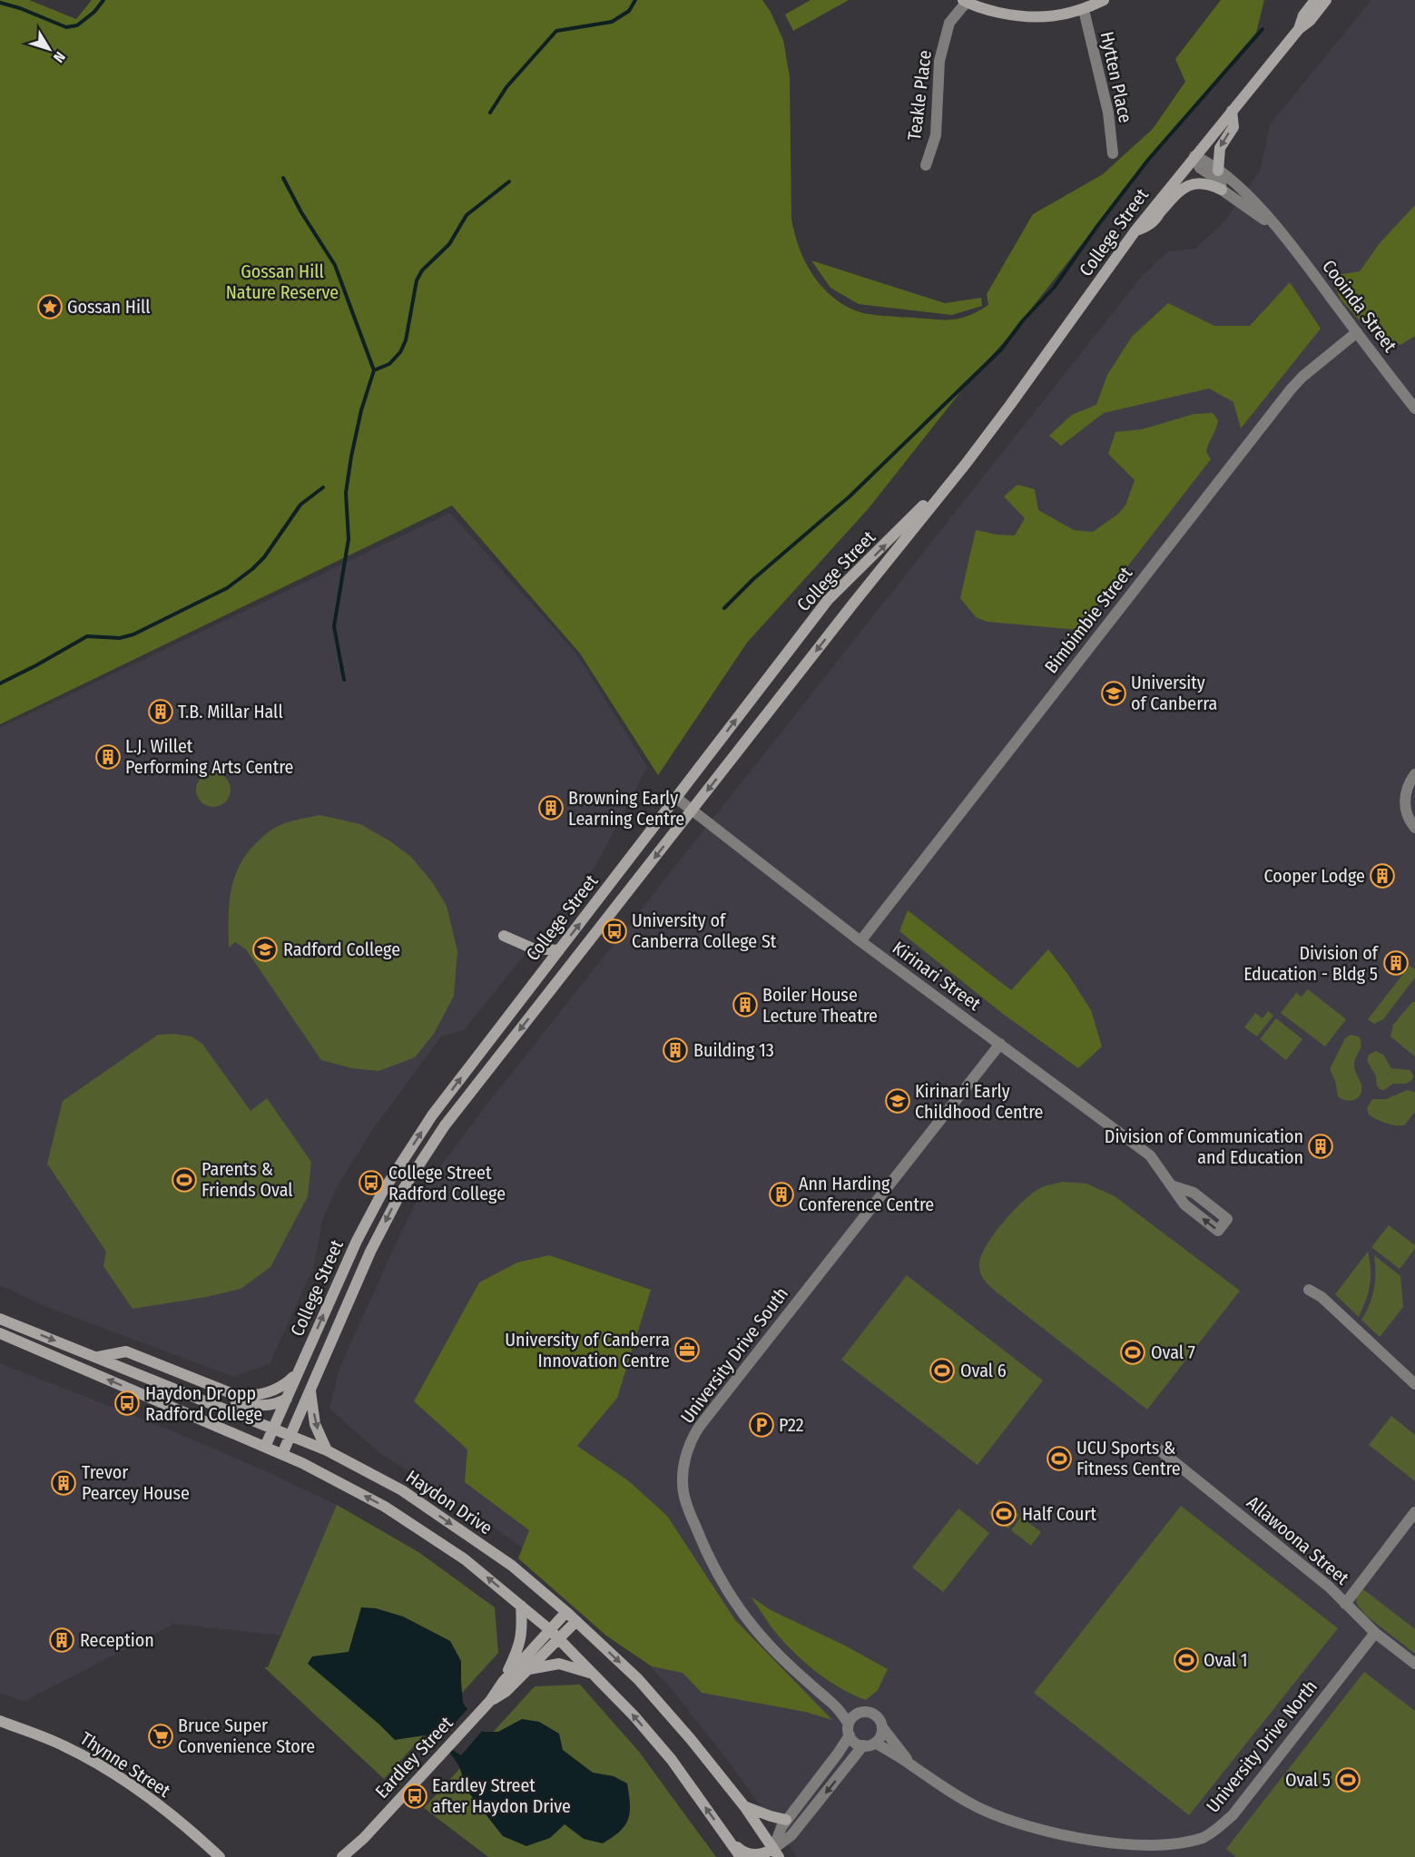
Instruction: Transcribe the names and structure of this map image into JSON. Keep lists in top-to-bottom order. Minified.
{"streets":{"street":["Hytten Place","Teakle Place","College Street","Cooinda Street","Bimbimbie Street","Kirinari Street","University Drive South","Haydon Drive","Allawoona Street","University Drive North","Eardley Street","Thynne Street"]},"crossings":[["College Street","Cooinda Street"],["College Street","Kirinari Street"],["College Street","Haydon Drive"],["Cooinda Street","Bimbimbie Street"],["Bimbimbie Street","Kirinari Street"],["Kirinari Street","University Drive South"],["University Drive South","University Drive North"],["Haydon Drive","Eardley Street"],["Allawoona Street","University Drive North"]],"parks":["Gossan Hill Nature Reserve"],"places":{"place":["Gossan Hill"],"school or university":["University of Canberra","Radford College","Kirinari Early Childhood Centre"],"building":["T.B. Millar Hall","L.J. Willet Performing Arts Centre","Browning Early Learning Centre","Cooper Lodge","Division of Education - Bldg 5","Boiler House Lecture Theatre","Building 13","Division of Communication and Education","Ann Harding Conference Centre","Trevor Pearcey House","Reception"],"bus stop":["University of Canberra College St","College Street Radford College","Haydon Dr opp Radford College","Eardley Street after Haydon Drive"],"sports":["Parents & Friends Oval","Oval 7","Oval 6","UCU Sports & Fitness Centre","Half Court","Oval 1","Oval 5"],"office":["University of Canberra Innovation Centre"],"parking":["P22"],"supermarket":["Bruce Super Convenience Store"]},"north":"bottom right"}
